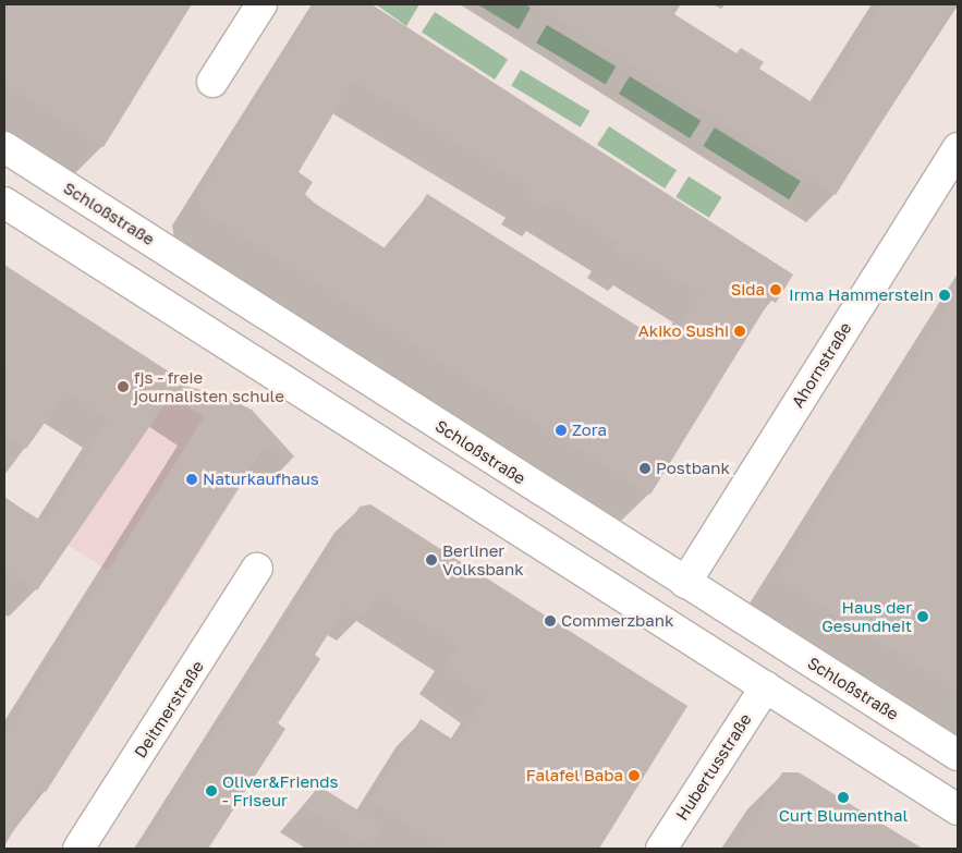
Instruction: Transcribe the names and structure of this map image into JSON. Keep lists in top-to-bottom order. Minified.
{"streets":{"street":["Schloßstraße","Ahornstraße","Deitmerstraße","Hubertusstraße"]},"crossings":[["Schloßstraße","Ahornstraße"]],"places":["Sida","Irma Hammerstein","Akiko Sushi","fjs - freie journalisten schule","Zora","Postbank","Naturkaufhaus","Berliner Volksbank","Haus der Gesundheit","Commerzbank","Falafel Baba","Oliver&Friends - Friseur","Curt Blumenthal"]}
